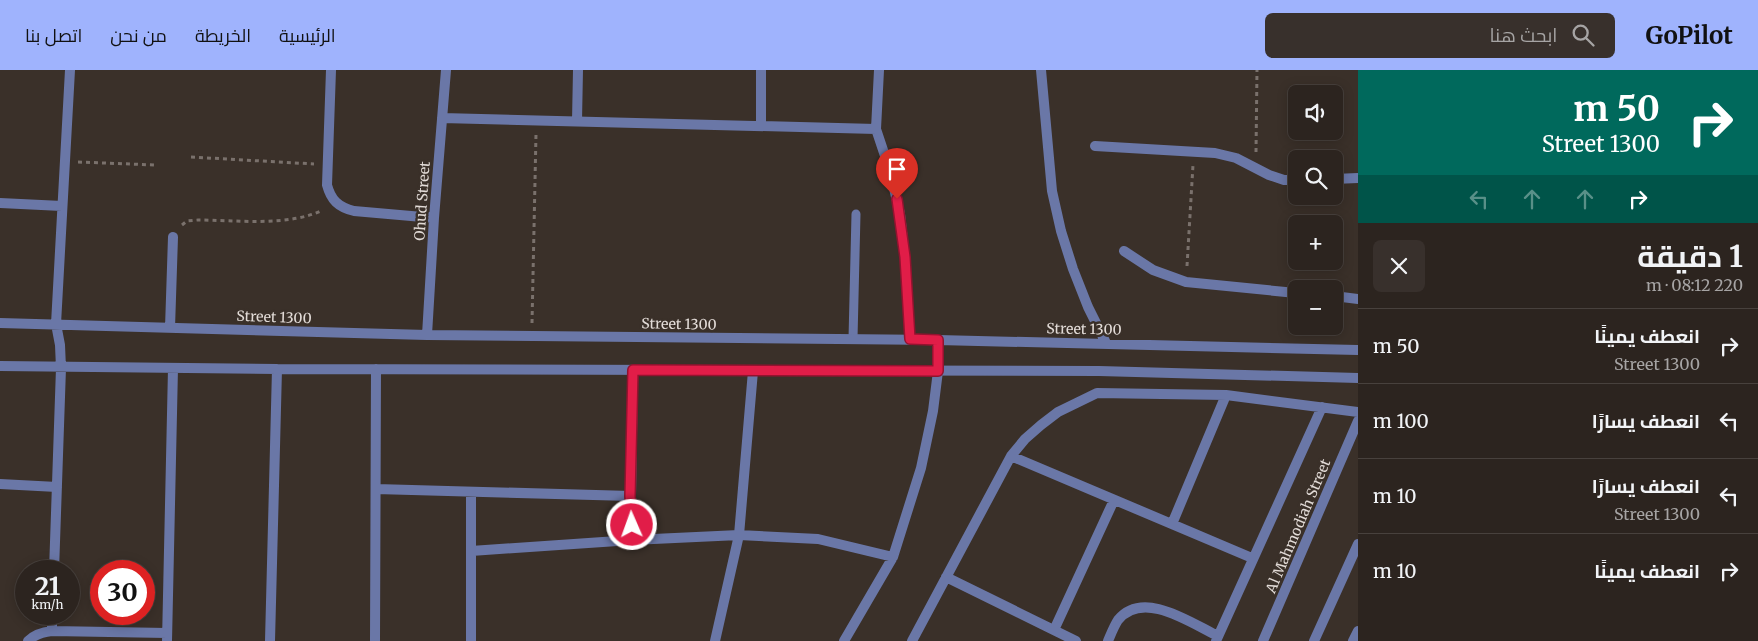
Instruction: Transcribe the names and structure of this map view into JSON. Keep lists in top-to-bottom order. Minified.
{"streets":{"street":["Ohud Street","Street 1300","Al Mahmodiah Street"]},"crossings":[["Ohud Street","Street 1300"]],"page":{"header":"GoPilot","search":"ابحث هنا","nav":["الرئيسية","الخريطة","من نحن","اتصل بنا"],"turn":["50 m","Street 1300"],"map_buttons":["+","−"],"heading":["1 دقيقة","220 m · 08:12"],"list":[{"name":"انعطف يمينًا","note":"Street 1300","value":"50 m"},{"name":"انعطف يسارًا","value":"100 m"},{"name":"انعطف يسارًا","note":"Street 1300","value":"10 m"},{"name":"انعطف يمينًا","value":"10 m"}],"speed":"21 km/h","limit":"30"}}
